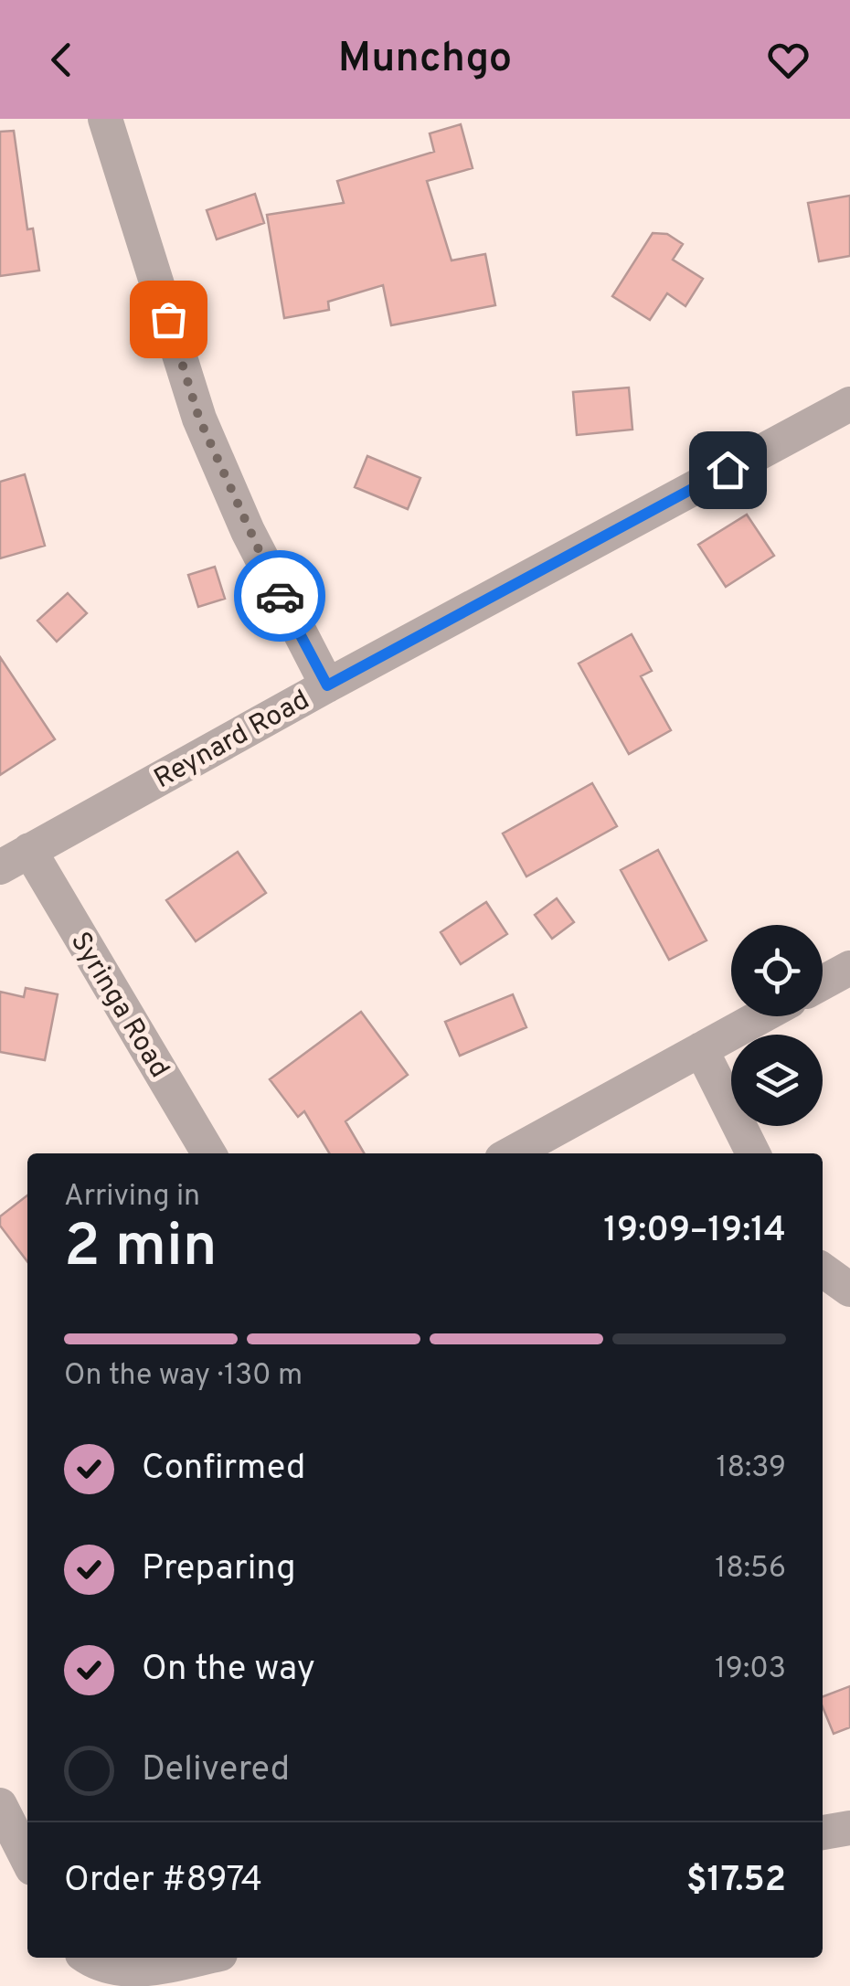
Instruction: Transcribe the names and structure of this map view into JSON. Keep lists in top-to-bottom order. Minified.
{"streets":{"street":["Reynard Road","Syringa Road"]},"crossings":[["Reynard Road","Syringa Road"]],"page":{"header":"Munchgo","heading":["2 min","Arriving in","19:09–19:14"],"panel":["Order #8974","$17.52"],"bar":"On the way · 130 m","list":[["Confirmed","18:39"],["Preparing","18:56"],["On the way","19:03"],"Delivered"]}}
